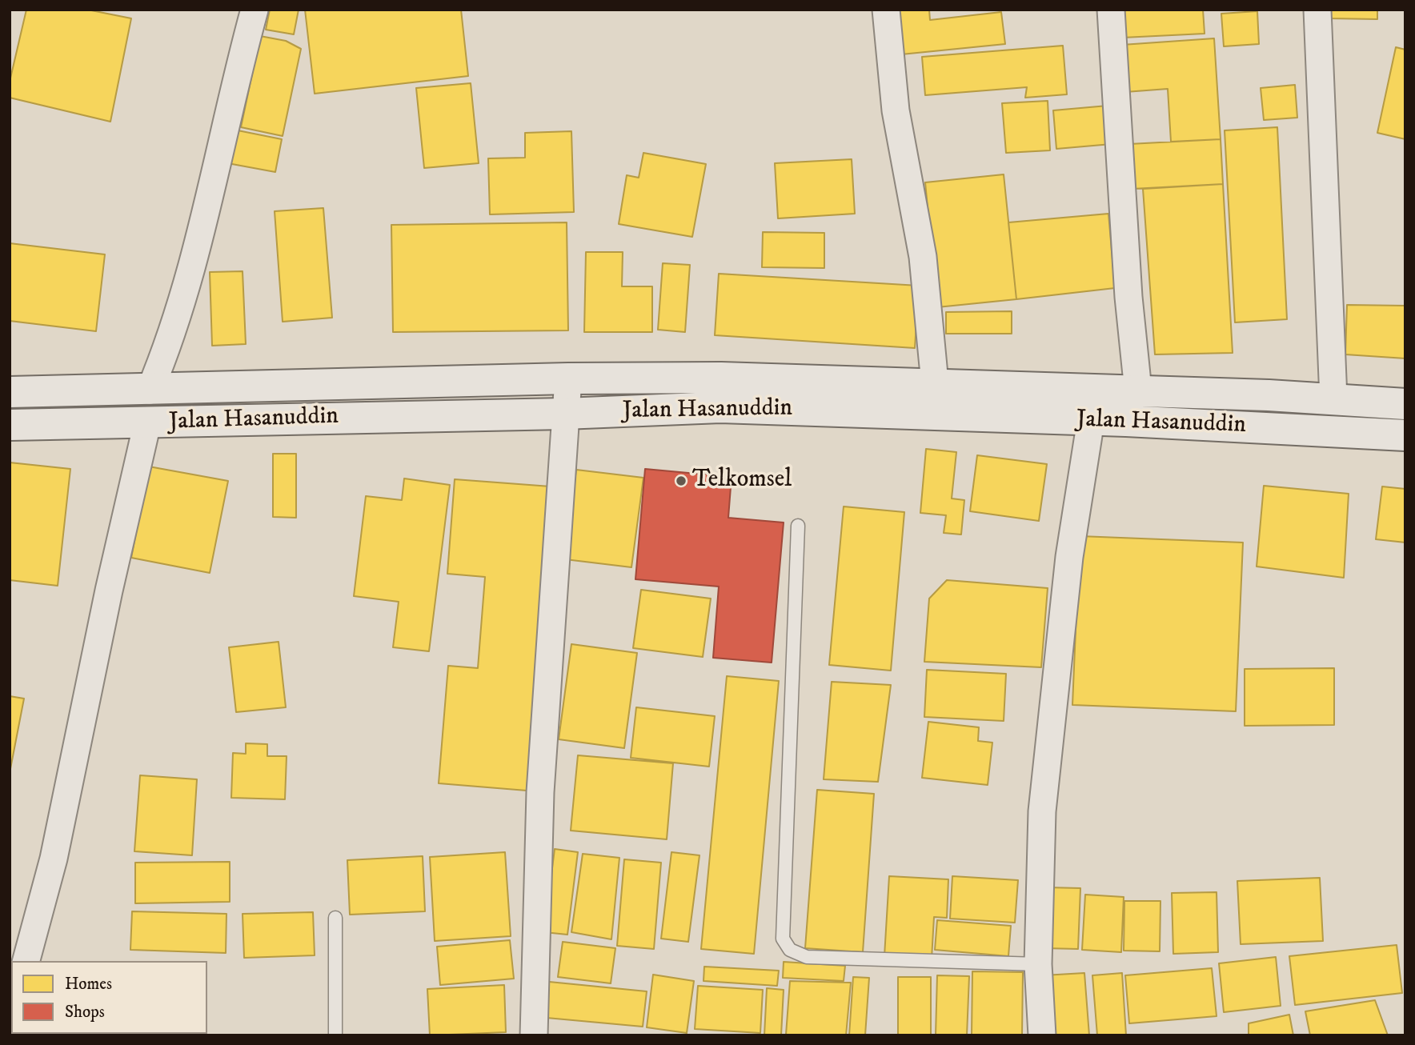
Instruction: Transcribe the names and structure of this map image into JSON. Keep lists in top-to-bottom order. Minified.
{"streets":{"street":["Jalan Hasanuddin"]},"places":["Telkomsel"],"legend":["Homes","Shops"]}
